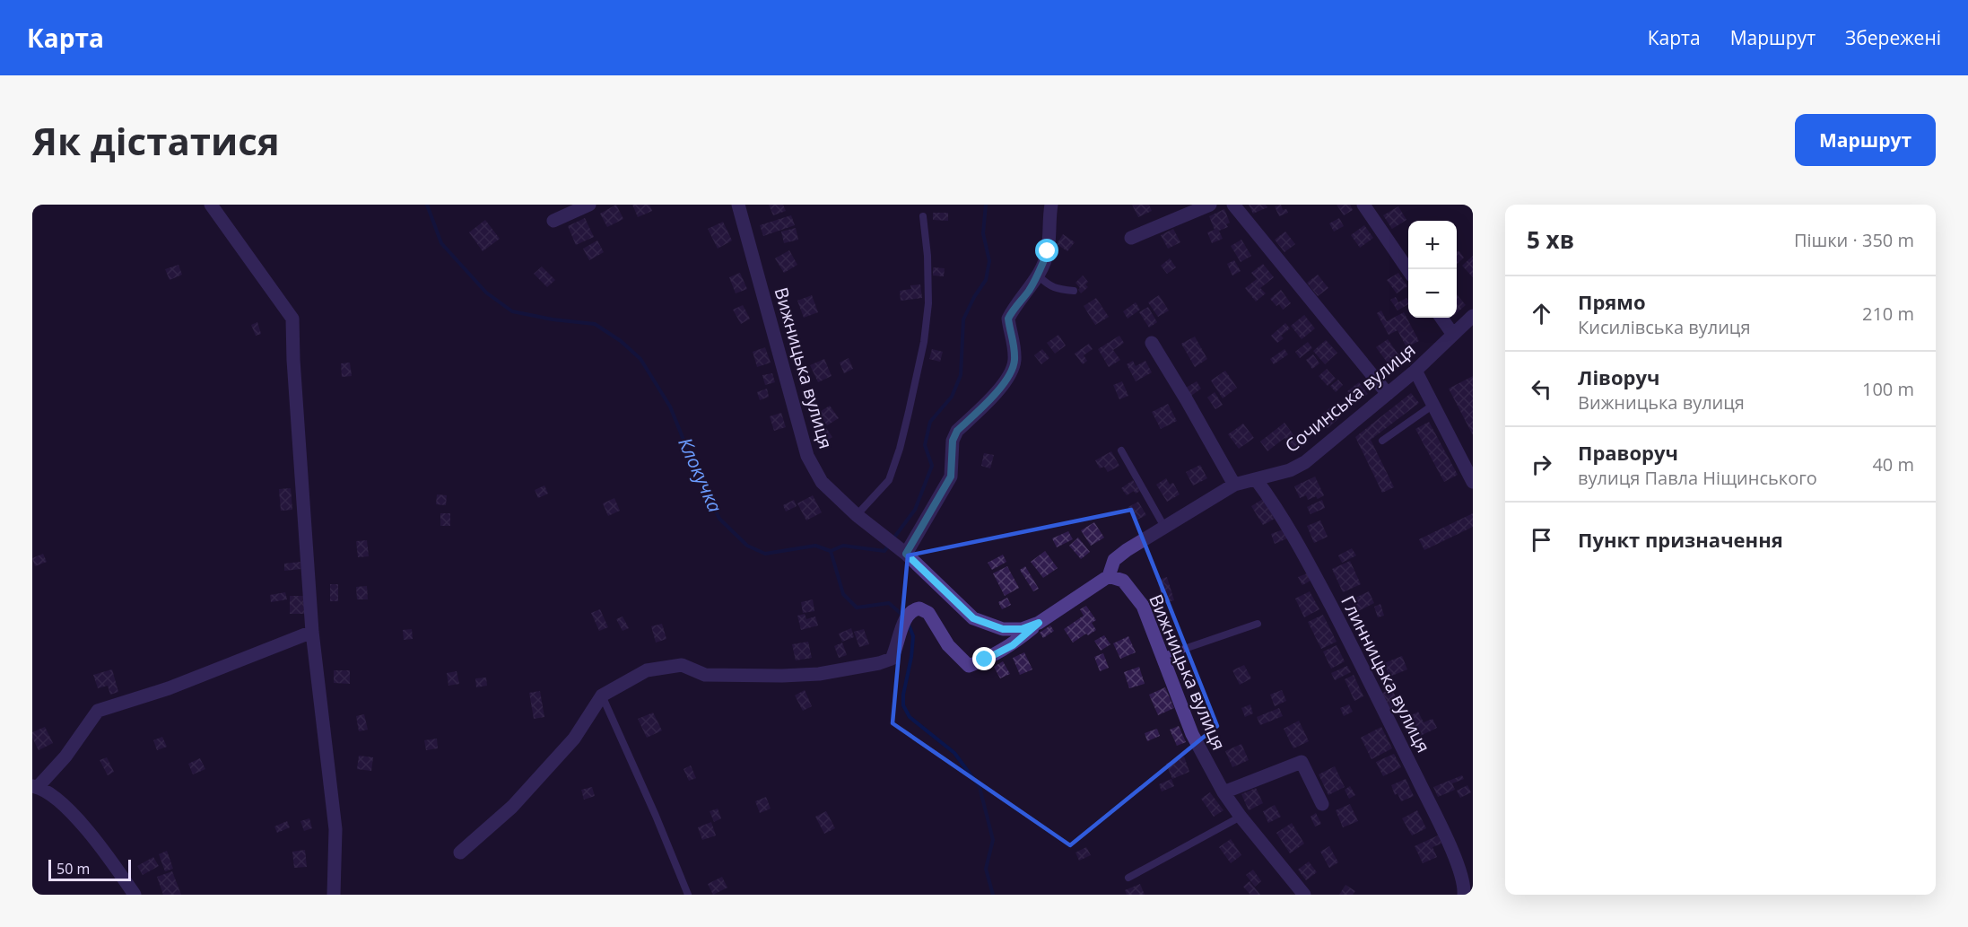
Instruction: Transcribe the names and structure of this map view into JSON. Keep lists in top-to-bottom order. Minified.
{"streets":{"street":["Вижницька вулиця","Сочинська вулиця","Глинницька вулиця"]},"crossings":[["Вижницька вулиця","Сочинська вулиця"],["Сочинська вулиця","Глинницька вулиця"]],"water":["Клокучка"],"scale_bar":"50 m","page":{"header":"Карта","nav":["Карта","Маршрут","Збережені"],"buttons":"Маршрут","title":"Як дістатися","heading":["5 хв","Пішки · 350 m"],"map_buttons":["+","−"],"list":[["Прямо","Кисилівська вулиця","210 m"],["Ліворуч","Вижницька вулиця","100 m"],["Праворуч","вулиця Павла Ніщинського","40 m"],"Пункт призначення"],"scale":"50 m"}}
